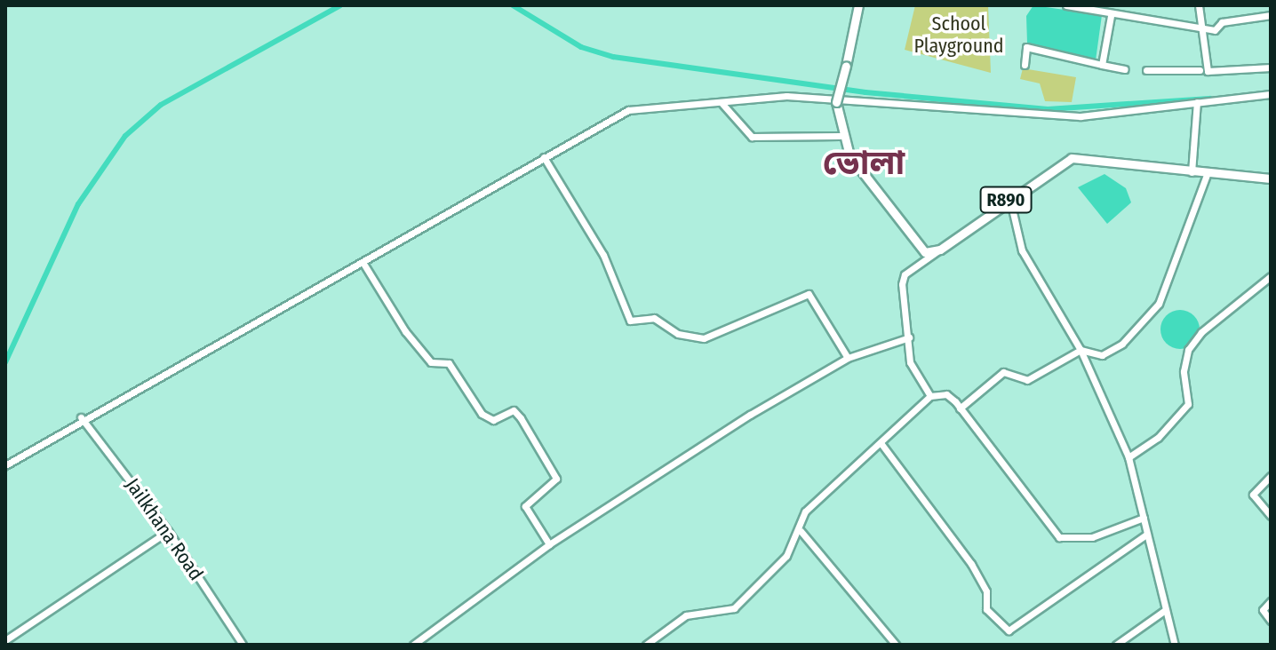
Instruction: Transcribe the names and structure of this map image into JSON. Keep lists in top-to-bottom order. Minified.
{"streets":{"main road":["R890"],"street":["Jailkhana Road"]},"districts":["ভোলা"],"parks":["School Playground"]}
